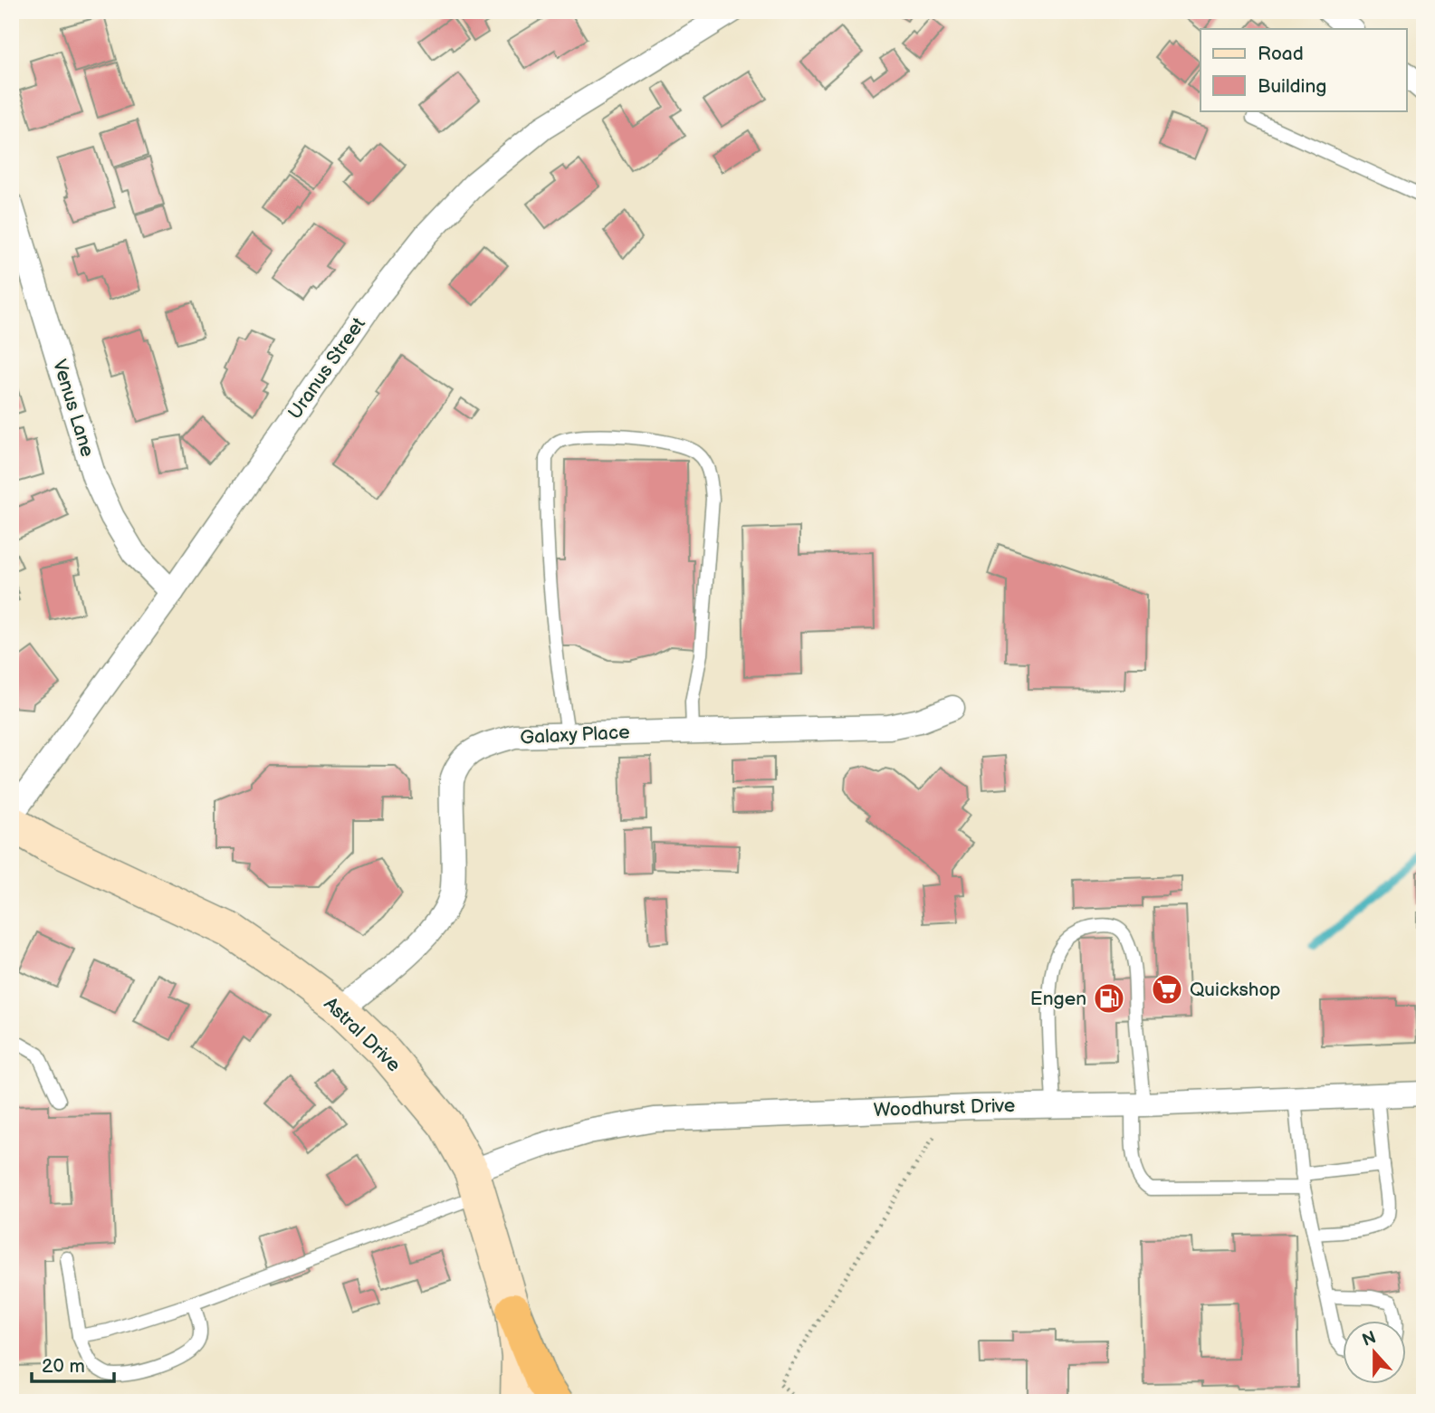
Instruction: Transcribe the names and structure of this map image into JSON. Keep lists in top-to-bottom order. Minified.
{"streets":{"street":["Uranus Street","Venus Lane","Galaxy Place","Astral Drive","Woodhurst Drive"]},"crossings":[["Uranus Street","Venus Lane"],["Galaxy Place","Astral Drive"],["Astral Drive","Woodhurst Drive"]],"places":{"supermarket":["Quickshop"],"fuel station":["Engen"]},"legend":["Road","Building"],"scale_bar":"20 m","north":"top"}
